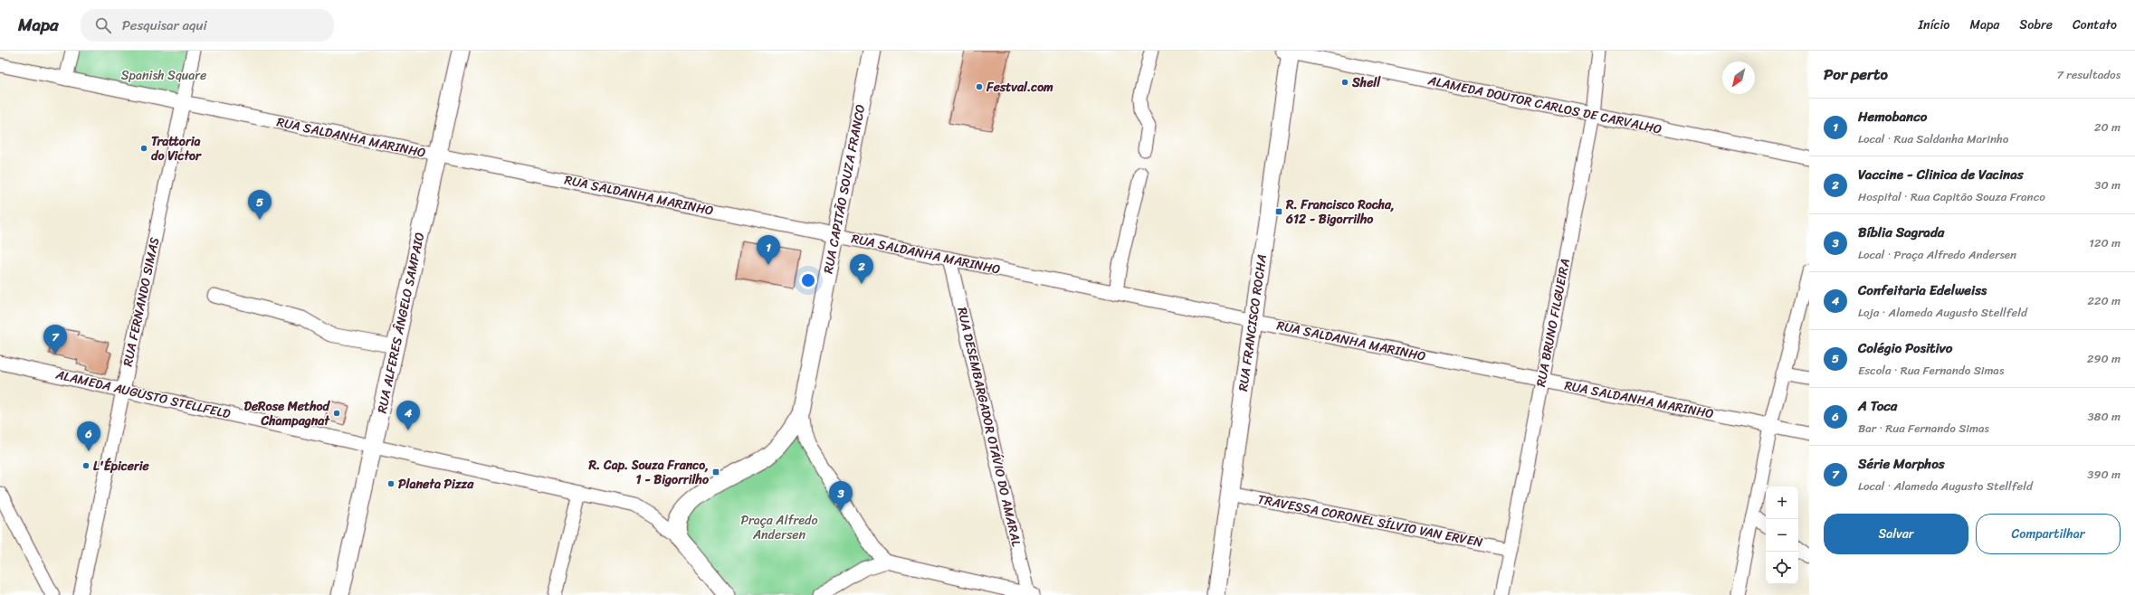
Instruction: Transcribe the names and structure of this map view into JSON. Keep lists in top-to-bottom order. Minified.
{"streets":{"main road":["RUA CAPITÃO SOUZA FRANCO","RUA ALFERES ÂNGELO SAMPAIO","RUA FRANCISCO ROCHA"],"street":["ALAMEDA DOUTOR CARLOS DE CARVALHO","RUA SALDANHA MARINHO","RUA FERNANDO SIMAS","RUA BRUNO FILGUEIRA","ALAMEDA AUGUSTO STELLFELD","RUA DESEMBARGADOR OTÁVIO DO AMARAL","TRAVESSA CORONEL SÍLVIO VAN ERVEN"]},"crossings":[["ALAMEDA DOUTOR CARLOS DE CARVALHO","RUA FRANCISCO ROCHA"],["ALAMEDA DOUTOR CARLOS DE CARVALHO","RUA BRUNO FILGUEIRA"],["RUA SALDANHA MARINHO","RUA CAPITÃO SOUZA FRANCO"],["RUA SALDANHA MARINHO","RUA FERNANDO SIMAS"],["RUA SALDANHA MARINHO","RUA ALFERES ÂNGELO SAMPAIO"],["RUA SALDANHA MARINHO","RUA FRANCISCO ROCHA"],["RUA SALDANHA MARINHO","RUA BRUNO FILGUEIRA"],["RUA SALDANHA MARINHO","RUA DESEMBARGADOR OTÁVIO DO AMARAL"],["RUA FERNANDO SIMAS","ALAMEDA AUGUSTO STELLFELD"],["RUA ALFERES ÂNGELO SAMPAIO","ALAMEDA AUGUSTO STELLFELD"],["RUA FRANCISCO ROCHA","TRAVESSA CORONEL SÍLVIO VAN ERVEN"],["RUA BRUNO FILGUEIRA","TRAVESSA CORONEL SÍLVIO VAN ERVEN"]],"parks":["Spanish Square","Praça Alfredo Andersen"],"places":{"other":["Shell","Festval.com","Trattoria do Victor","DeRose Method Champagnat","L'Épicerie","Planeta Pizza"],"transit":["R. Francisco Rocha, 612 - Bigorrilho","R. Cap. Souza Franco, 1 - Bigorrilho"]},"north":"bottom left","page":{"header":"Mapa","search":"Pesquisar aqui","nav":["Início","Mapa","Sobre","Contato"],"heading":["Por perto","7 resultados"],"list":[{"mark":"1","name":"Hemobanco","note":"Local · Rua Saldanha Marinho","value":"20 m"},{"mark":"2","name":"Vaccine - Clinica de Vacinas","note":"Hospital · Rua Capitão Souza Franco","value":"30 m"},{"mark":"3","name":"Bíblia Sagrada","note":"Local · Praça Alfredo Andersen","value":"120 m"},{"mark":"4","name":"Confeitaria Edelweiss","note":"Loja · Alameda Augusto Stellfeld","value":"220 m"},{"mark":"5","name":"Colégio Positivo","note":"Escola · Rua Fernando Simas","value":"290 m"},{"mark":"6","name":"A Toca","note":"Bar · Rua Fernando Simas","value":"380 m"},{"mark":"7","name":"Série Morphos","note":"Local · Alameda Augusto Stellfeld","value":"390 m"}],"pins":["5","1","2","7","4","6","3"],"map_buttons":["+","−"],"buttons":["Salvar","Compartilhar"]}}
